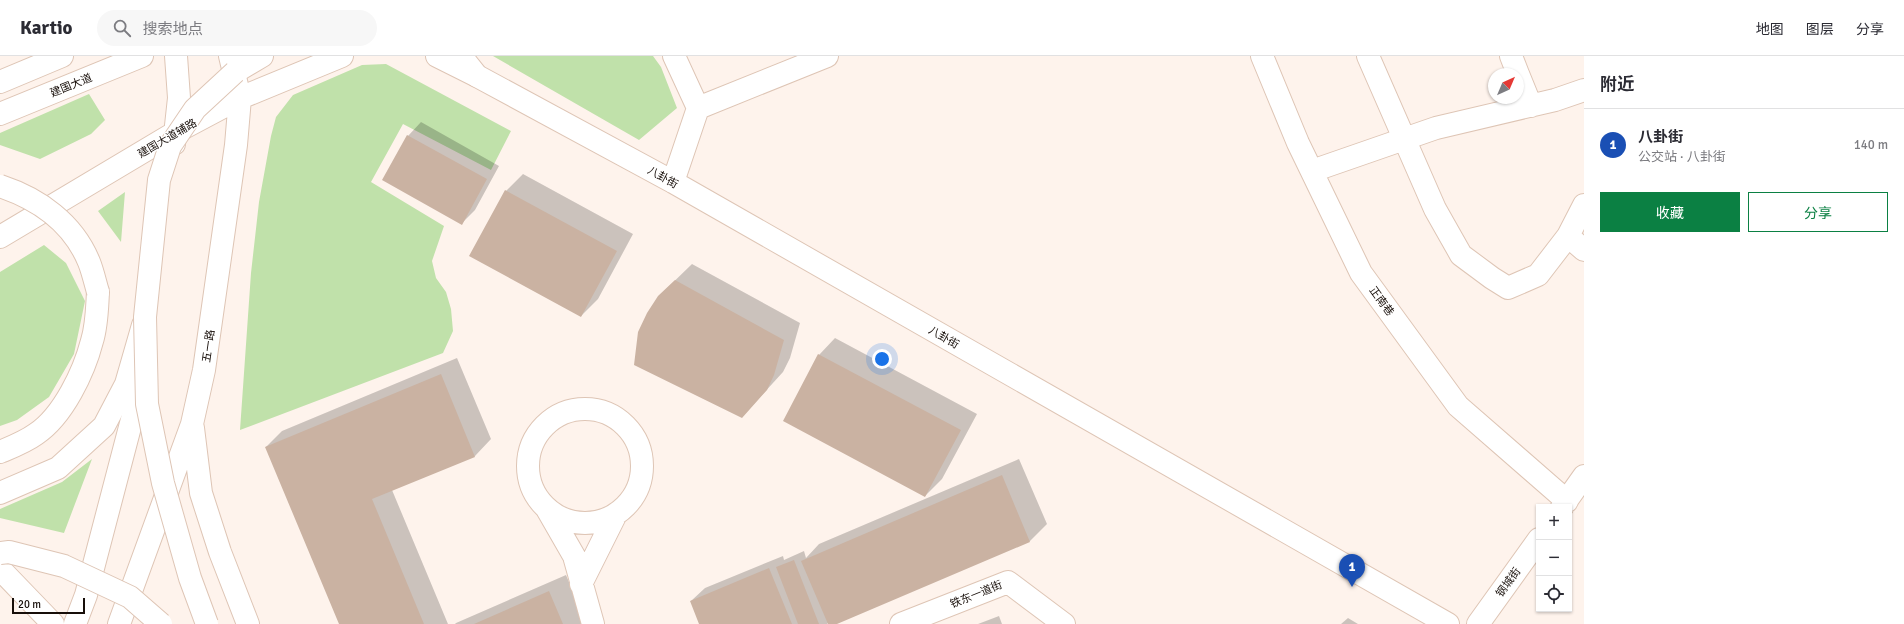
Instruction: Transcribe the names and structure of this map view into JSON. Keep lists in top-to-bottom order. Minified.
{"streets":{"main road":["建国大道","建国大道辅路","八卦街","正南巷","五一路","钢城街","铁东一道街"]},"crossings":[["建国大道辅路","五一路"]],"scale_bar":"20 m","north":"top right","page":{"header":"Kartio","search":"搜索地点","nav":["地图","图层","分享"],"heading":"附近","list":[{"mark":"1","name":"八卦街","note":"公交站 · 八卦街","value":"140 m"}],"buttons":["收藏","分享"],"map_buttons":["+","−"],"pins":"1","scale":"20 m"}}
